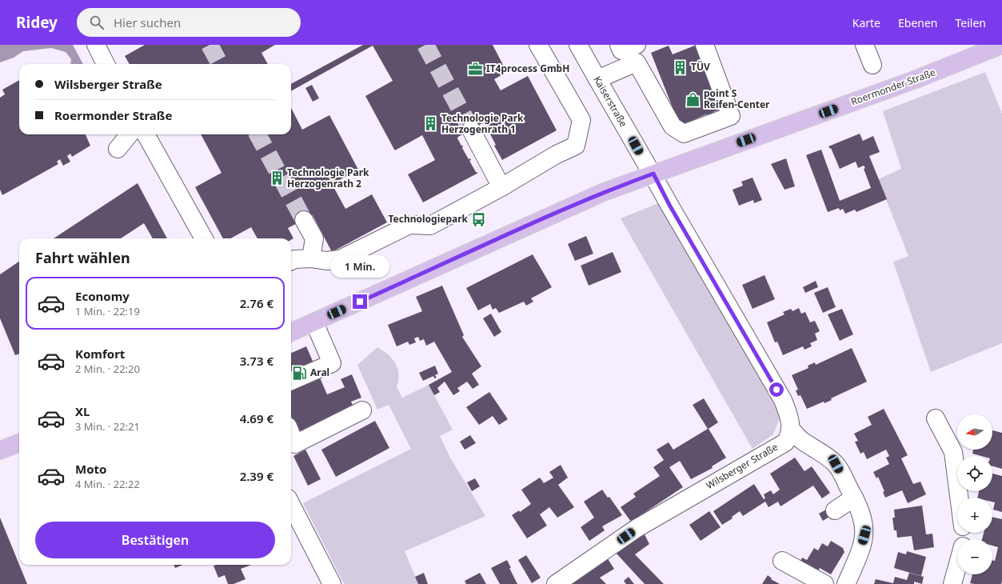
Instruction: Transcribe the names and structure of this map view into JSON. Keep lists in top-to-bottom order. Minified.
{"streets":{"main road":["Roermonder Straße"],"street":["Kaiserstraße","Wilsberger Straße"]},"crossings":[["Roermonder Straße","Kaiserstraße"]],"places":{"building":["TÜV","Technologie Park Herzogenrath 1","Technologie Park Herzogenrath 2"],"office":["IT4process GmbH"],"shop":["point S Reifen-Center"],"bus stop":["Technologiepark"],"fuel station":["Aral"]},"north":"left","page":{"header":"Ridey","search":"Hier suchen","nav":["Karte","Ebenen","Teilen"],"banner":["Wilsberger Straße","Roermonder Straße"],"heading":"Fahrt wählen","bubble":"1 Min.","list":[{"name":"Economy","note":"1 Min. · 22:19","value":"2.76 €"},{"name":"Komfort","note":"2 Min. · 22:20","value":"3.73 €"},{"name":"XL","note":"3 Min. · 22:21","value":"4.69 €"},{"name":"Moto","note":"4 Min. · 22:22","value":"2.39 €"}],"map_buttons":["+","−"],"buttons":"Bestätigen"}}
